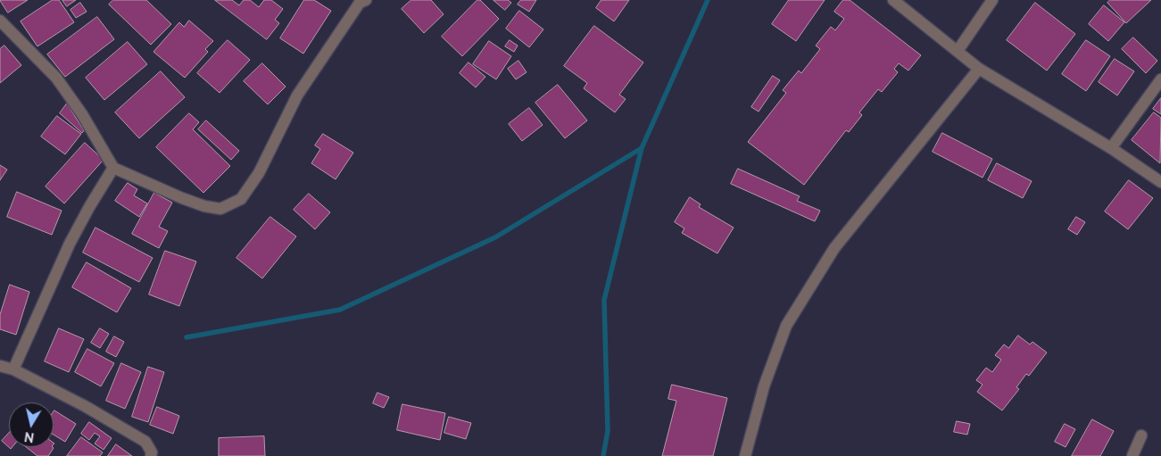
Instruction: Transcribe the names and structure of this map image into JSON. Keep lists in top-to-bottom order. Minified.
{"north":"bottom"}
